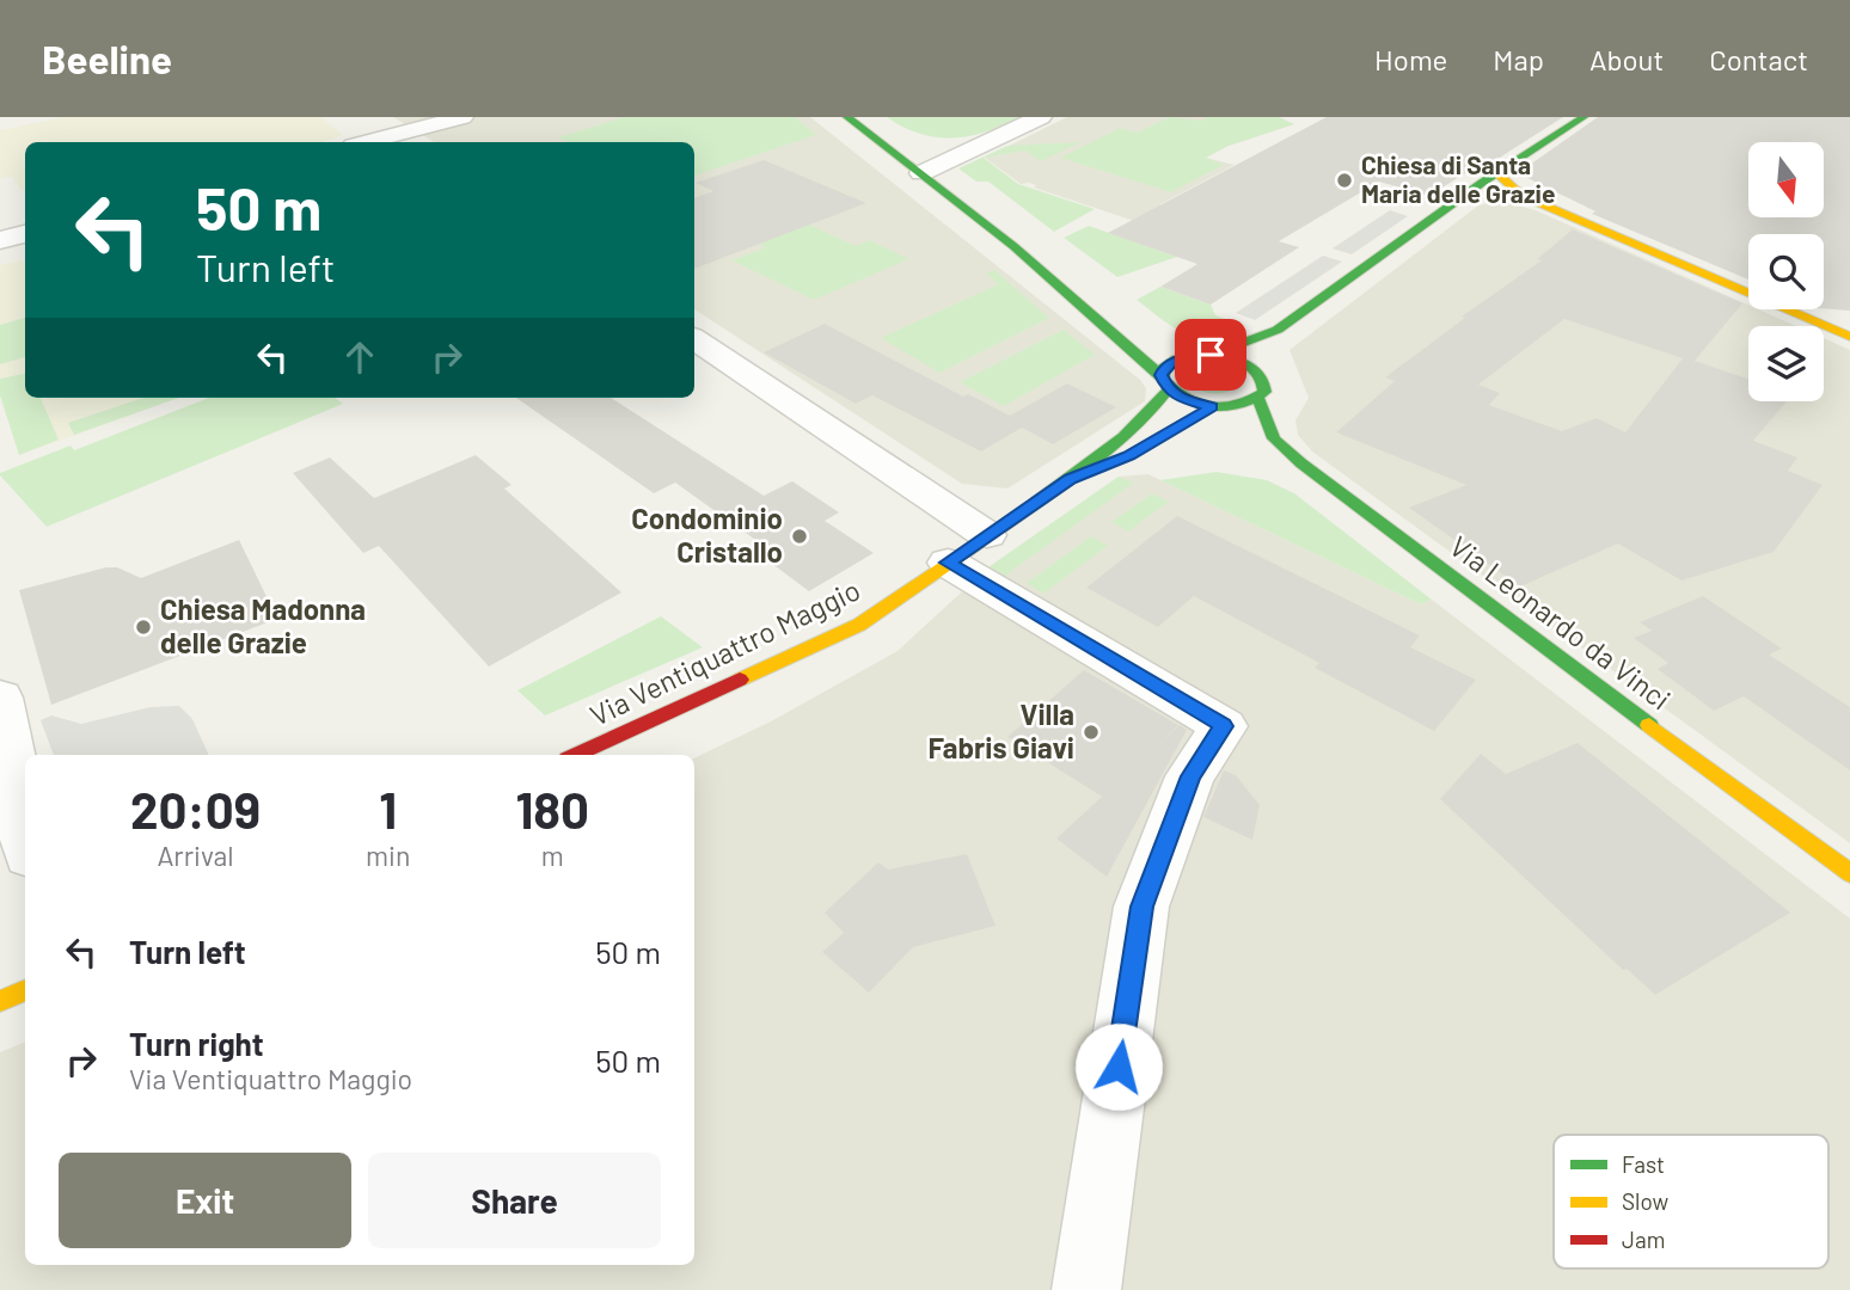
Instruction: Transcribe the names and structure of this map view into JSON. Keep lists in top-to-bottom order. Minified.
{"streets":{"street":["Via Leonardo da Vinci","Via Ventiquattro Maggio"]},"places":["Chiesa di Santa Maria delle Grazie","Condominio Cristallo","Chiesa Madonna delle Grazie","Villa Fabris Giavi"],"legend":["Fast","Slow","Jam"],"north":"bottom","page":{"header":"Beeline","nav":["Home","Map","About","Contact"],"turn":["50 m","Turn left"],"eta":["20:09","Arrival","1","min","180","m"],"list":[{"name":"Turn left","value":"50 m"},{"name":"Turn right","note":"Via Ventiquattro Maggio","value":"50 m"}],"buttons":["Exit","Share"]}}
